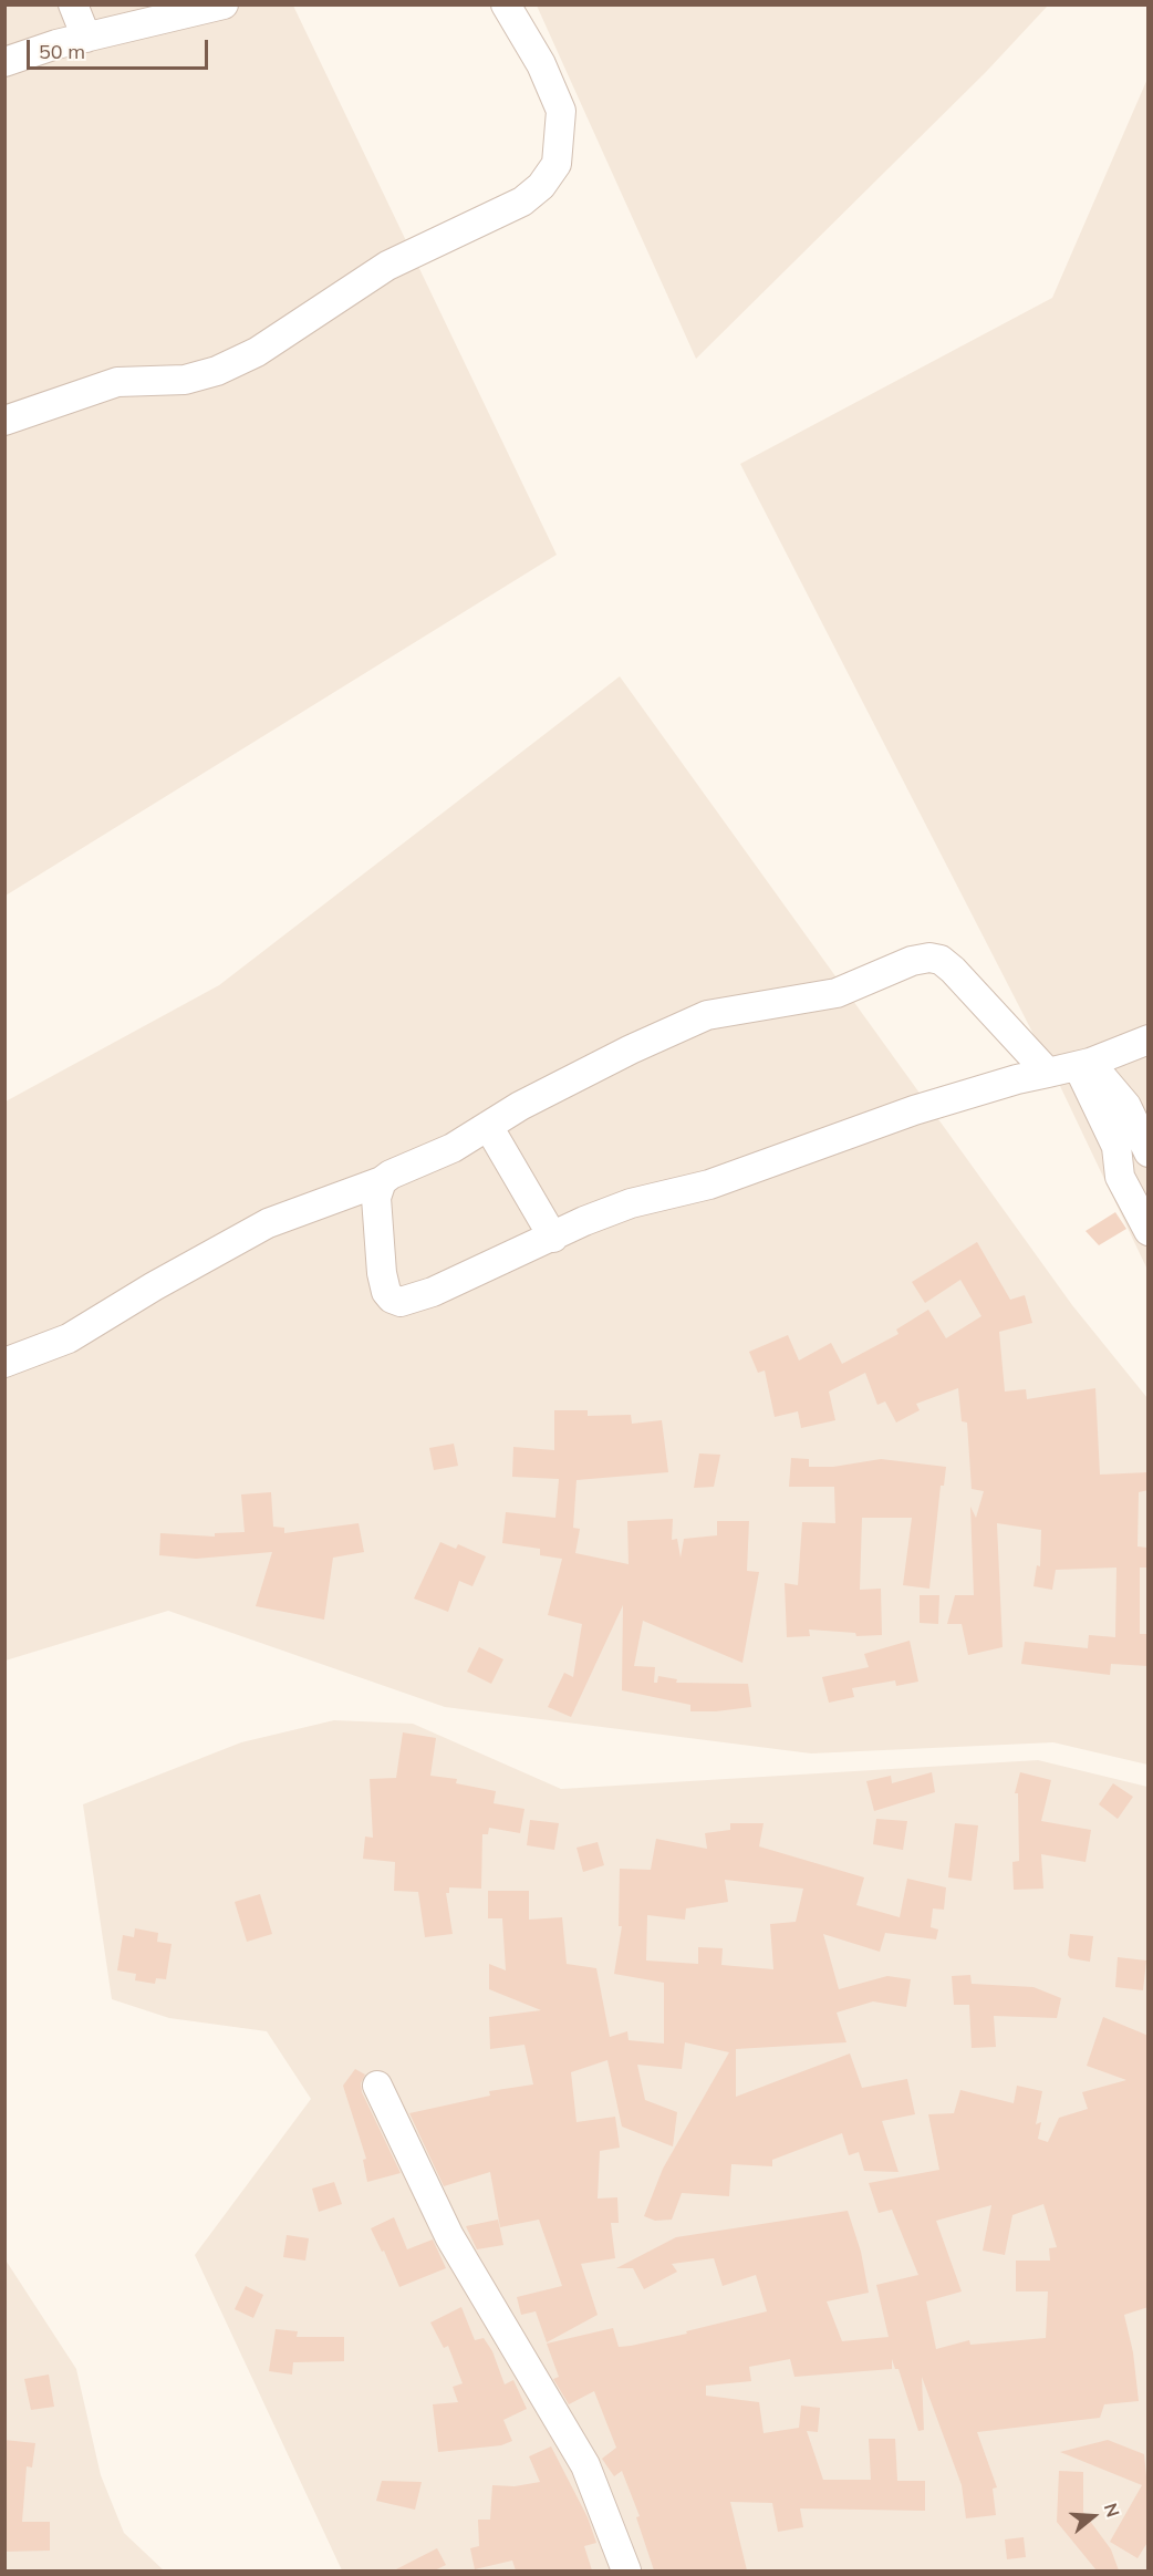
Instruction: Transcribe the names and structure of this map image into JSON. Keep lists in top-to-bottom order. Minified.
{"scale_bar":"50 m","north":"right"}
